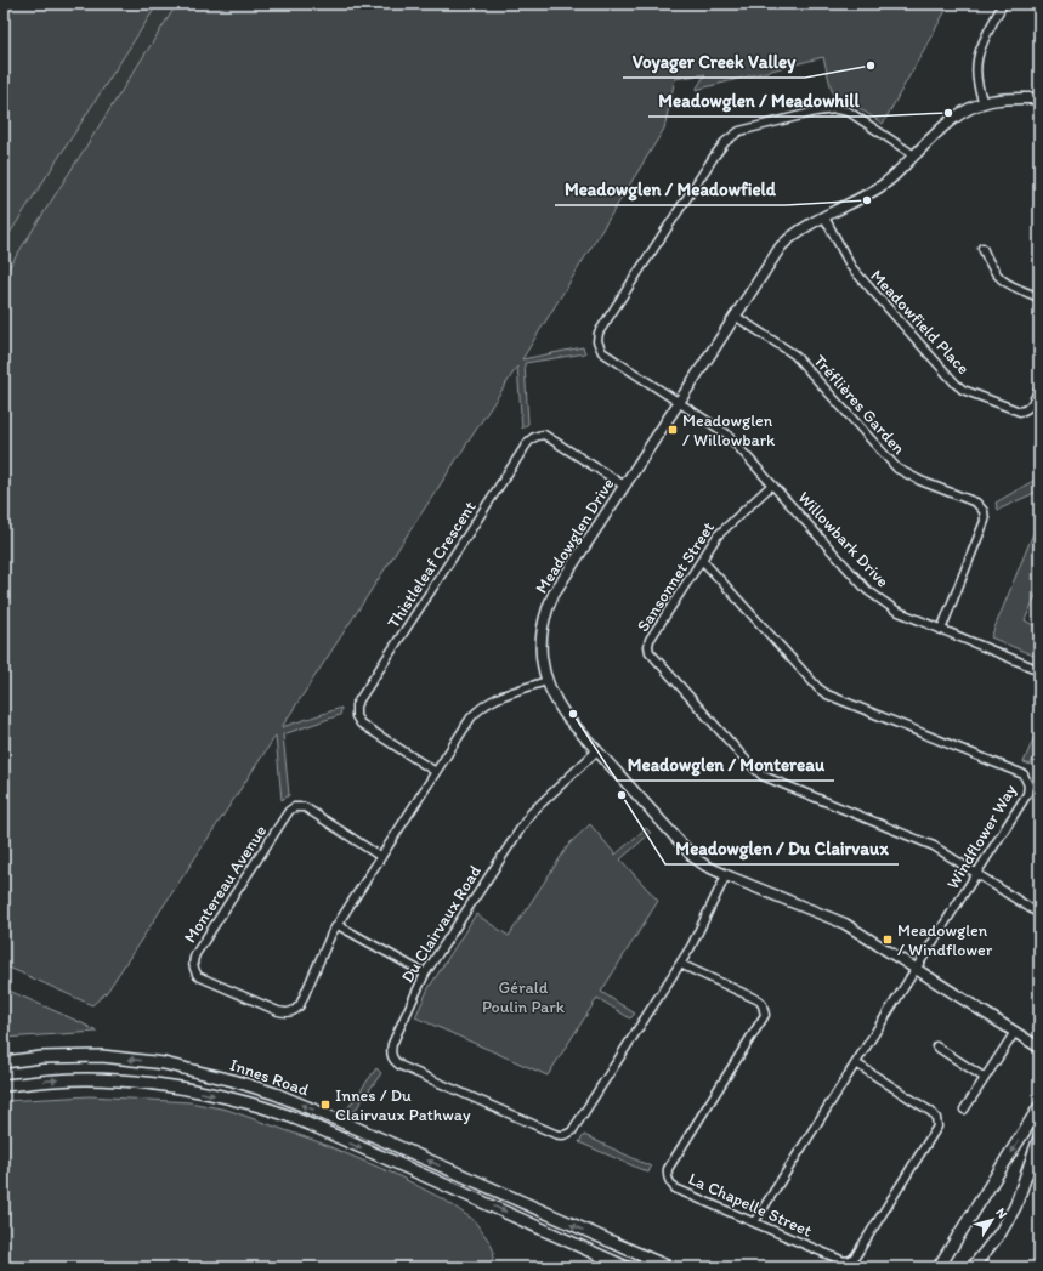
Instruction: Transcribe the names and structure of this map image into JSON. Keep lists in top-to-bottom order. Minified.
{"streets":{"main road":["Innes Road"],"street":["Meadowfield Place","Tréflières Garden","Meadowglen Drive","Willowbark Drive","Thistleleaf Crescent","Sansonnet Street","Windflower Way","Montereau Avenue","Du Clairvaux Road","La Chapelle Street"]},"crossings":[["Meadowfield Place","Meadowglen Drive"],["Tréflières Garden","Meadowglen Drive"],["Tréflières Garden","Willowbark Drive"],["Meadowglen Drive","Willowbark Drive"],["Meadowglen Drive","Thistleleaf Crescent"],["Meadowglen Drive","Windflower Way"],["Meadowglen Drive","Montereau Avenue"],["Meadowglen Drive","Du Clairvaux Road"],["Willowbark Drive","Sansonnet Street"],["Thistleleaf Crescent","Montereau Avenue"],["Sansonnet Street","Windflower Way"],["Windflower Way","La Chapelle Street"],["Du Clairvaux Road","La Chapelle Street"]],"parks":["Gérald Poulin Park"],"places":{"other":["Voyager Creek Valley","Meadowglen / Meadowhill","Meadowglen / Meadowfield","Meadowglen / Montereau","Meadowglen / Du Clairvaux"],"transit":["Meadowglen / Willowbark","Meadowglen / Windflower","Innes / Du Clairvaux Pathway"]},"north":"top right"}
